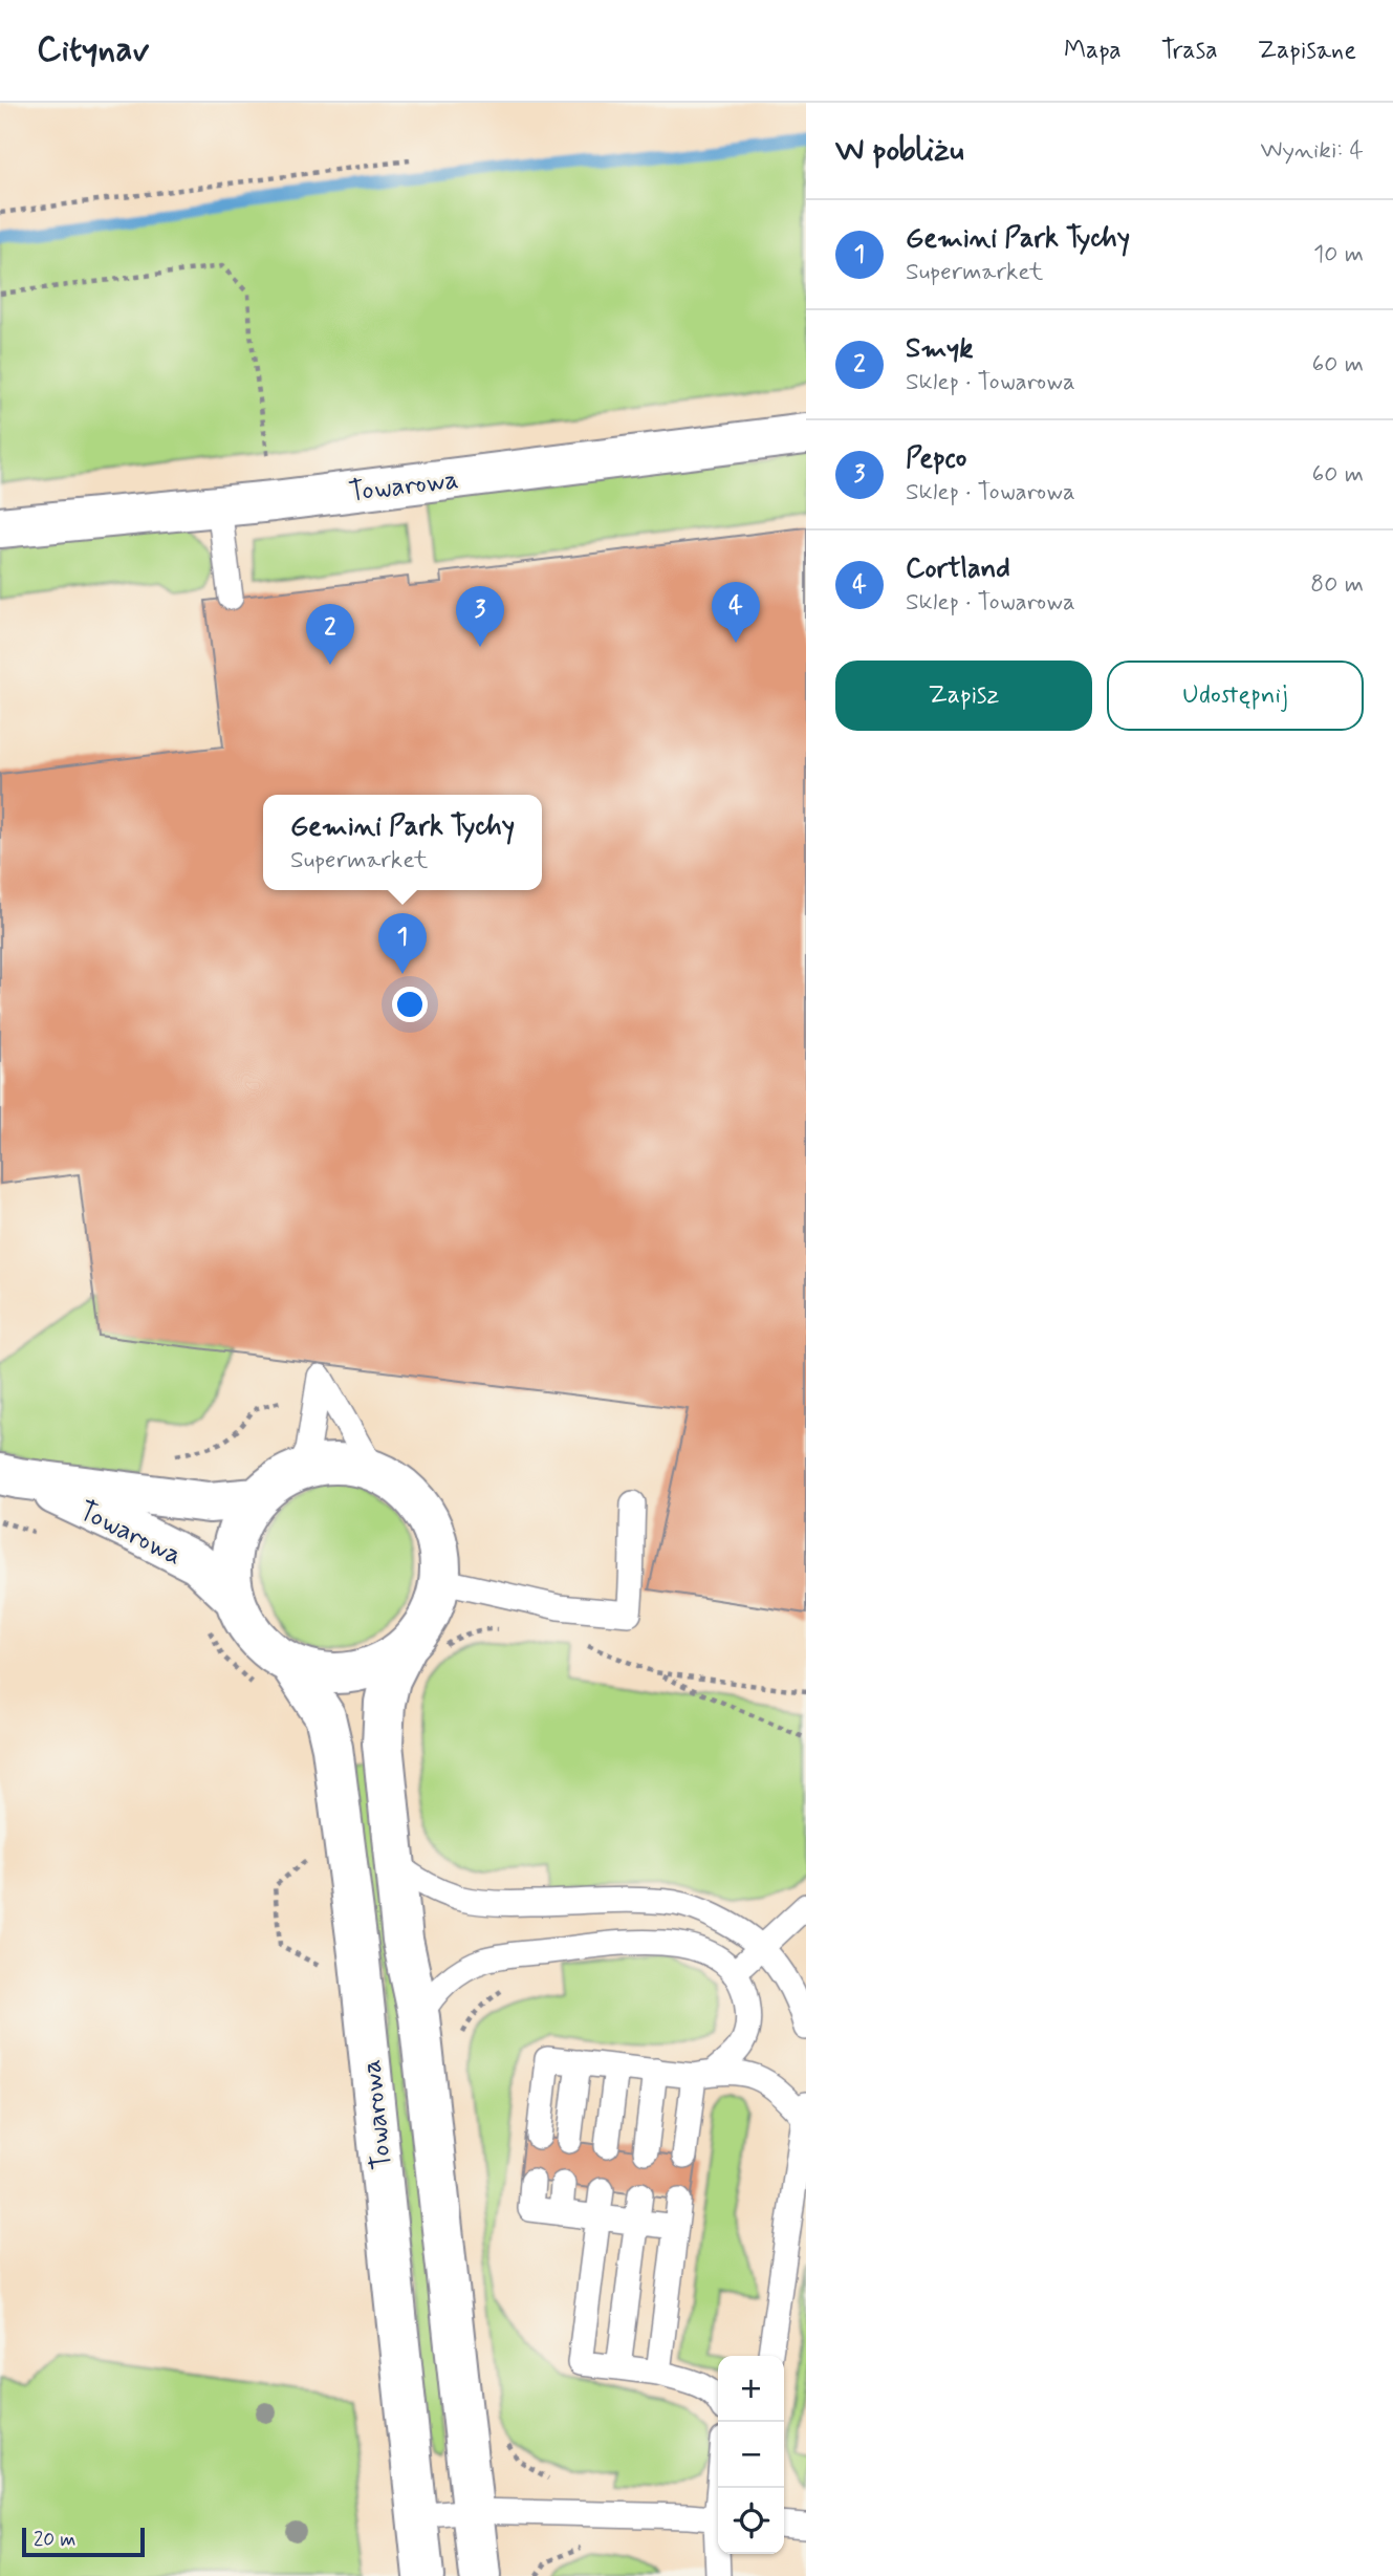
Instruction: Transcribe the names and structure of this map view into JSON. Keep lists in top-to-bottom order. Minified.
{"streets":{"street":["Towarowa"]},"scale_bar":"20 m","page":{"header":"Citynav","nav":["Mapa","Trasa","Zapisane"],"heading":["W pobliżu","Wyniki: 4"],"list":[{"mark":"1","name":"Gemini Park Tychy","note":"Supermarket","value":"10 m"},{"mark":"2","name":"Smyk","note":"Sklep · Towarowa","value":"60 m"},{"mark":"3","name":"Pepco","note":"Sklep · Towarowa","value":"60 m"},{"mark":"4","name":"Cortland","note":"Sklep · Towarowa","value":"80 m"}],"pins":["4","3","2","1"],"buttons":["Zapisz","Udostępnij"],"popup":["Gemini Park Tychy","Supermarket"],"map_buttons":["+","−"],"scale":"20 m"}}
